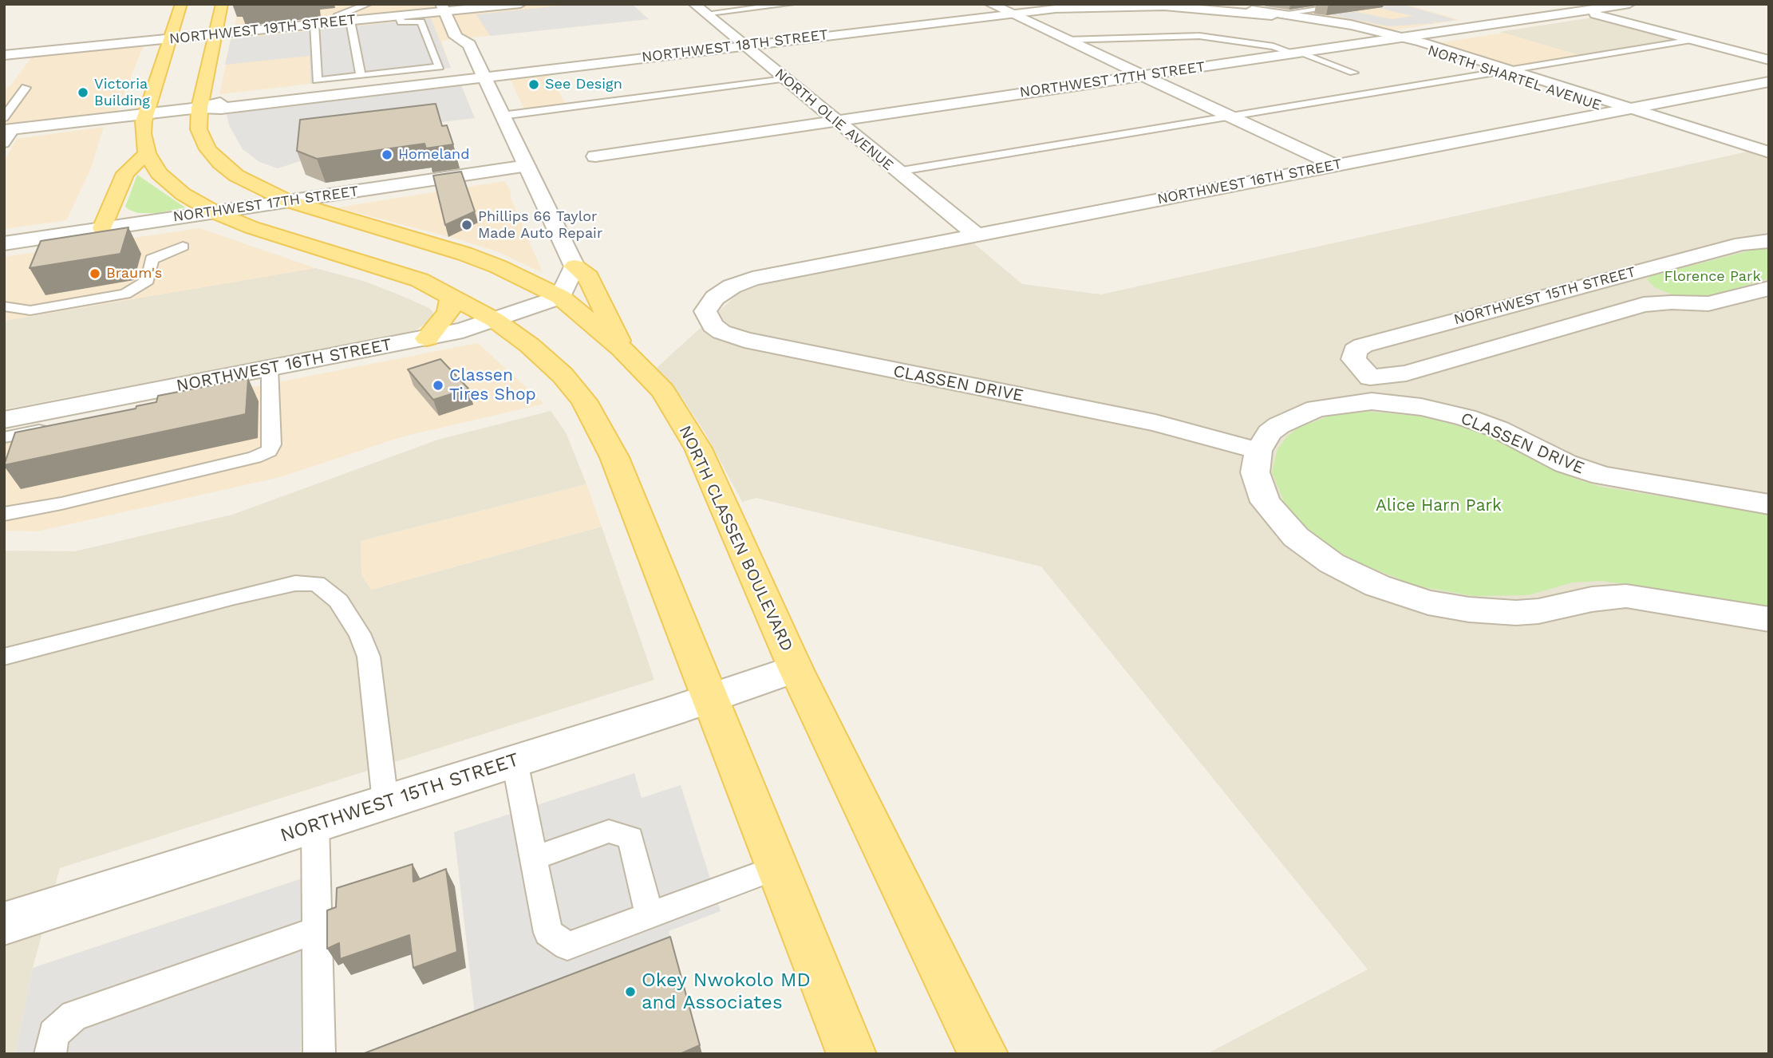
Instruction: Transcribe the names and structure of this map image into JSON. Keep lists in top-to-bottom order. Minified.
{"streets":{"main road":["NORTH CLASSEN BOULEVARD"],"street":["NORTHWEST 19TH STREET","NORTHWEST 18TH STREET","NORTH SHARTEL AVENUE","NORTHWEST 17TH STREET","NORTH OLIE AVENUE","NORTHWEST 16TH STREET","NORTHWEST 15TH STREET","CLASSEN DRIVE"]},"crossings":[["NORTHWEST 19TH STREET","NORTH CLASSEN BOULEVARD"],["NORTHWEST 18TH STREET","NORTH SHARTEL AVENUE"],["NORTHWEST 18TH STREET","NORTH OLIE AVENUE"],["NORTHWEST 18TH STREET","NORTH CLASSEN BOULEVARD"],["NORTH SHARTEL AVENUE","NORTHWEST 17TH STREET"],["NORTH SHARTEL AVENUE","NORTHWEST 16TH STREET"],["NORTHWEST 17TH STREET","NORTH OLIE AVENUE"],["NORTHWEST 17TH STREET","NORTH CLASSEN BOULEVARD"],["NORTH OLIE AVENUE","NORTHWEST 16TH STREET"],["NORTHWEST 16TH STREET","CLASSEN DRIVE"],["NORTHWEST 16TH STREET","NORTH CLASSEN BOULEVARD"],["NORTHWEST 15TH STREET","CLASSEN DRIVE"],["NORTHWEST 15TH STREET","NORTH CLASSEN BOULEVARD"]],"parks":["Florence Park","Alice Harn Park"],"places":["See Design","Victoria Building","Homeland","Phillips 66 Taylor Made Auto Repair","Braum's","Classen Tires Shop","Okey Nwokolo MD and Associates"]}
